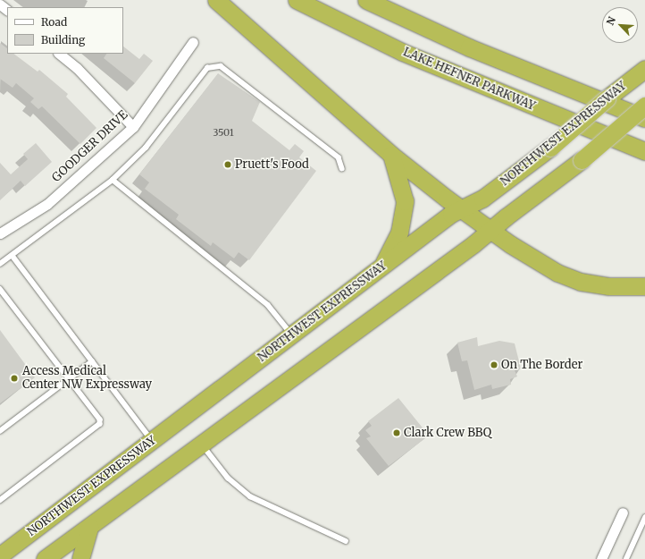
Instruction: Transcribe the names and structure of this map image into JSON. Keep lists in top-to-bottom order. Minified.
{"streets":{"highway":["LAKE HEFNER PARKWAY","NORTHWEST EXPRESSWAY"],"street":["GOODGER DRIVE"]},"places":["Pruett's Food","On The Border","Access Medical Center NW Expressway","Clark Crew BBQ"],"house_numbers":["3501"],"legend":["Road","Building"],"north":"top left"}
